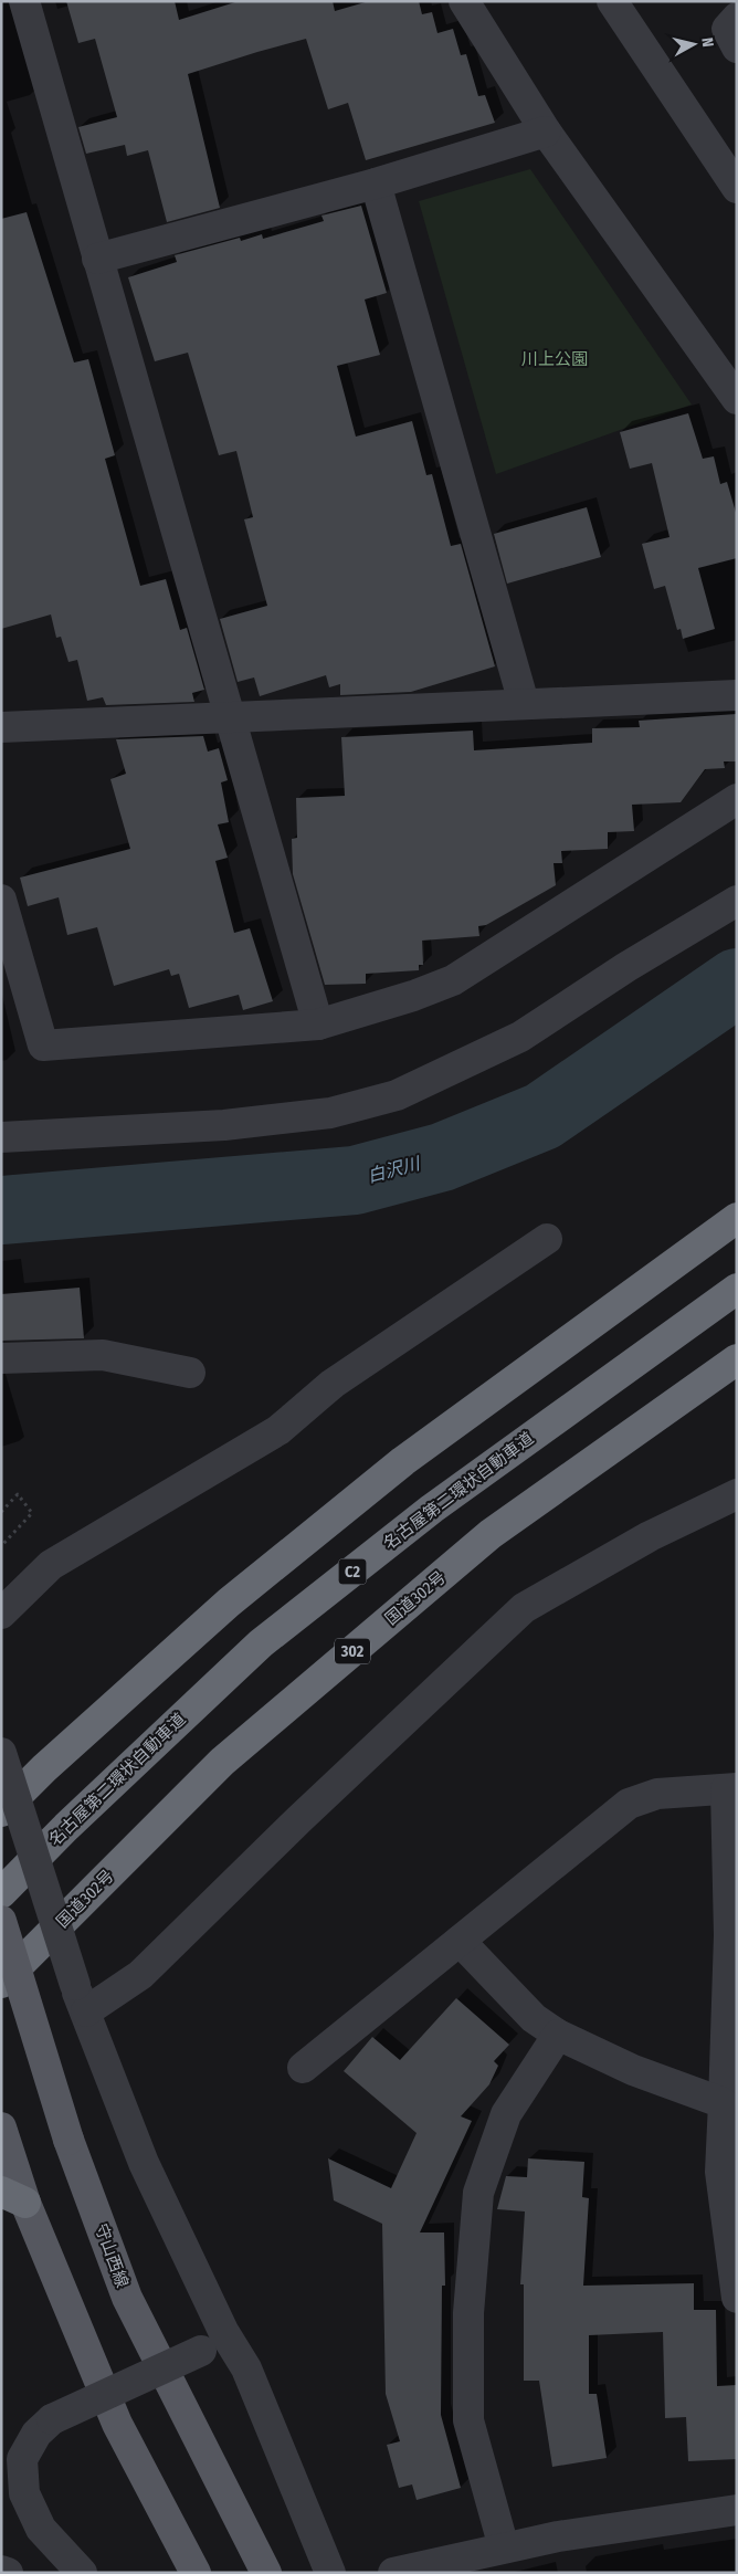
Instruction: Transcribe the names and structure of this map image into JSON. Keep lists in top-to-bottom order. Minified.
{"streets":{"highway":["名古屋第二環状自動車道","C2","国道302号","302"],"main road":["守山西線"]},"water":["白沢川"],"parks":["川上公園"],"north":"right"}
